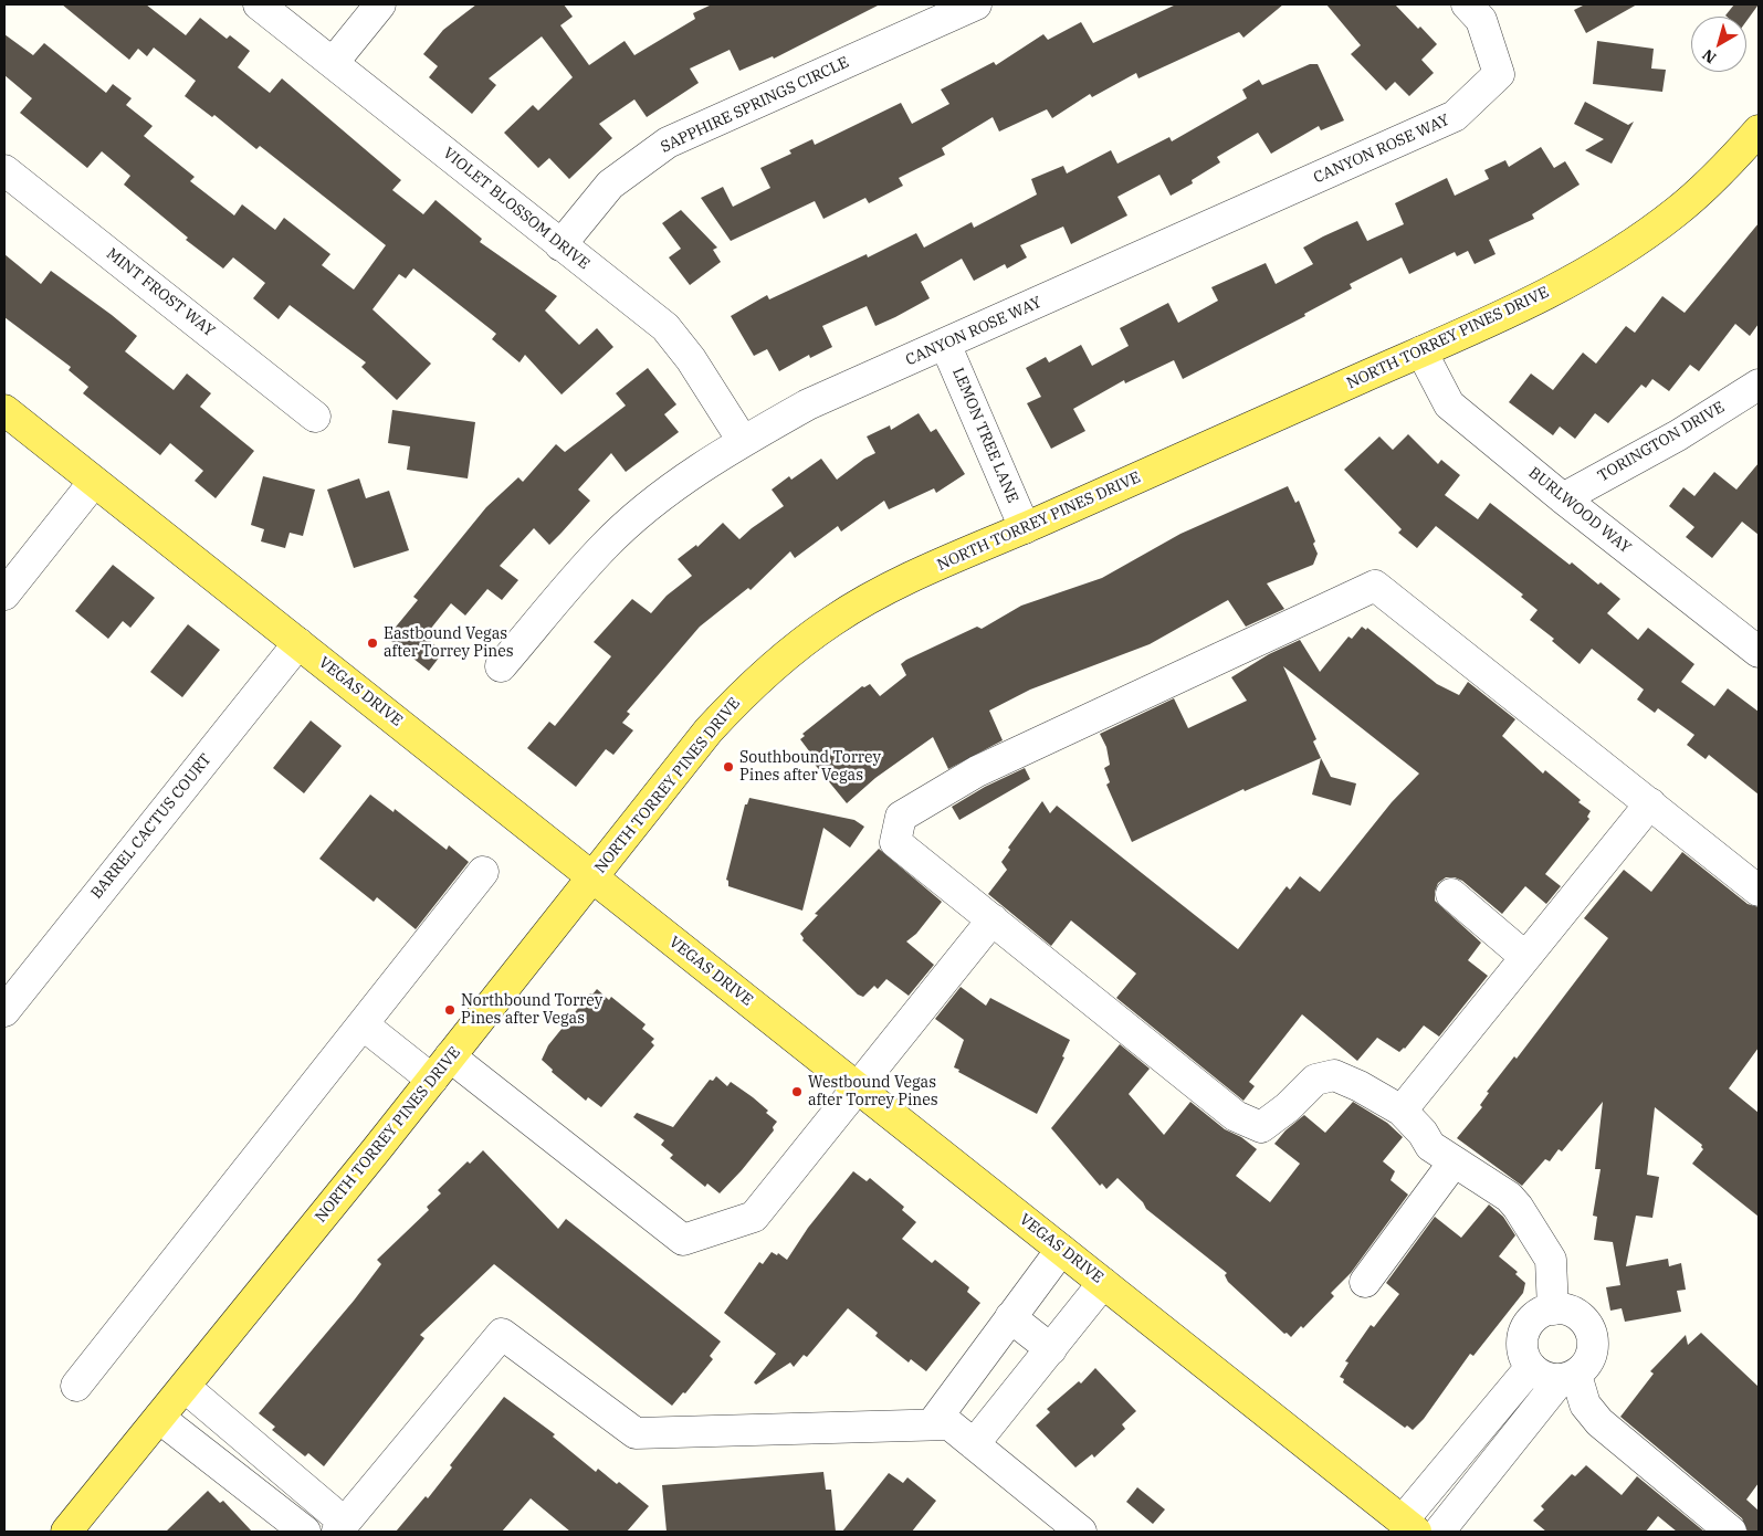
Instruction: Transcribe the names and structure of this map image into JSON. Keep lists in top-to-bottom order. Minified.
{"streets":{"main road":["NORTH TORREY PINES DRIVE","VEGAS DRIVE"],"street":["SAPPHIRE SPRINGS CIRCLE","CANYON ROSE WAY","VIOLET BLOSSOM DRIVE","MINT FROST WAY","LEMON TREE LANE","TORINGTON DRIVE","BURLWOOD WAY","BARREL CACTUS COURT"]},"crossings":[["SAPPHIRE SPRINGS CIRCLE","VIOLET BLOSSOM DRIVE"],["CANYON ROSE WAY","VIOLET BLOSSOM DRIVE"],["CANYON ROSE WAY","LEMON TREE LANE"],["NORTH TORREY PINES DRIVE","LEMON TREE LANE"],["NORTH TORREY PINES DRIVE","BURLWOOD WAY"],["NORTH TORREY PINES DRIVE","VEGAS DRIVE"],["TORINGTON DRIVE","BURLWOOD WAY"],["VEGAS DRIVE","BARREL CACTUS COURT"]],"places":["Eastbound Vegas after Torrey Pines","Southbound Torrey Pines after Vegas","Northbound Torrey Pines after Vegas","Westbound Vegas after Torrey Pines"],"north":"bottom left"}
